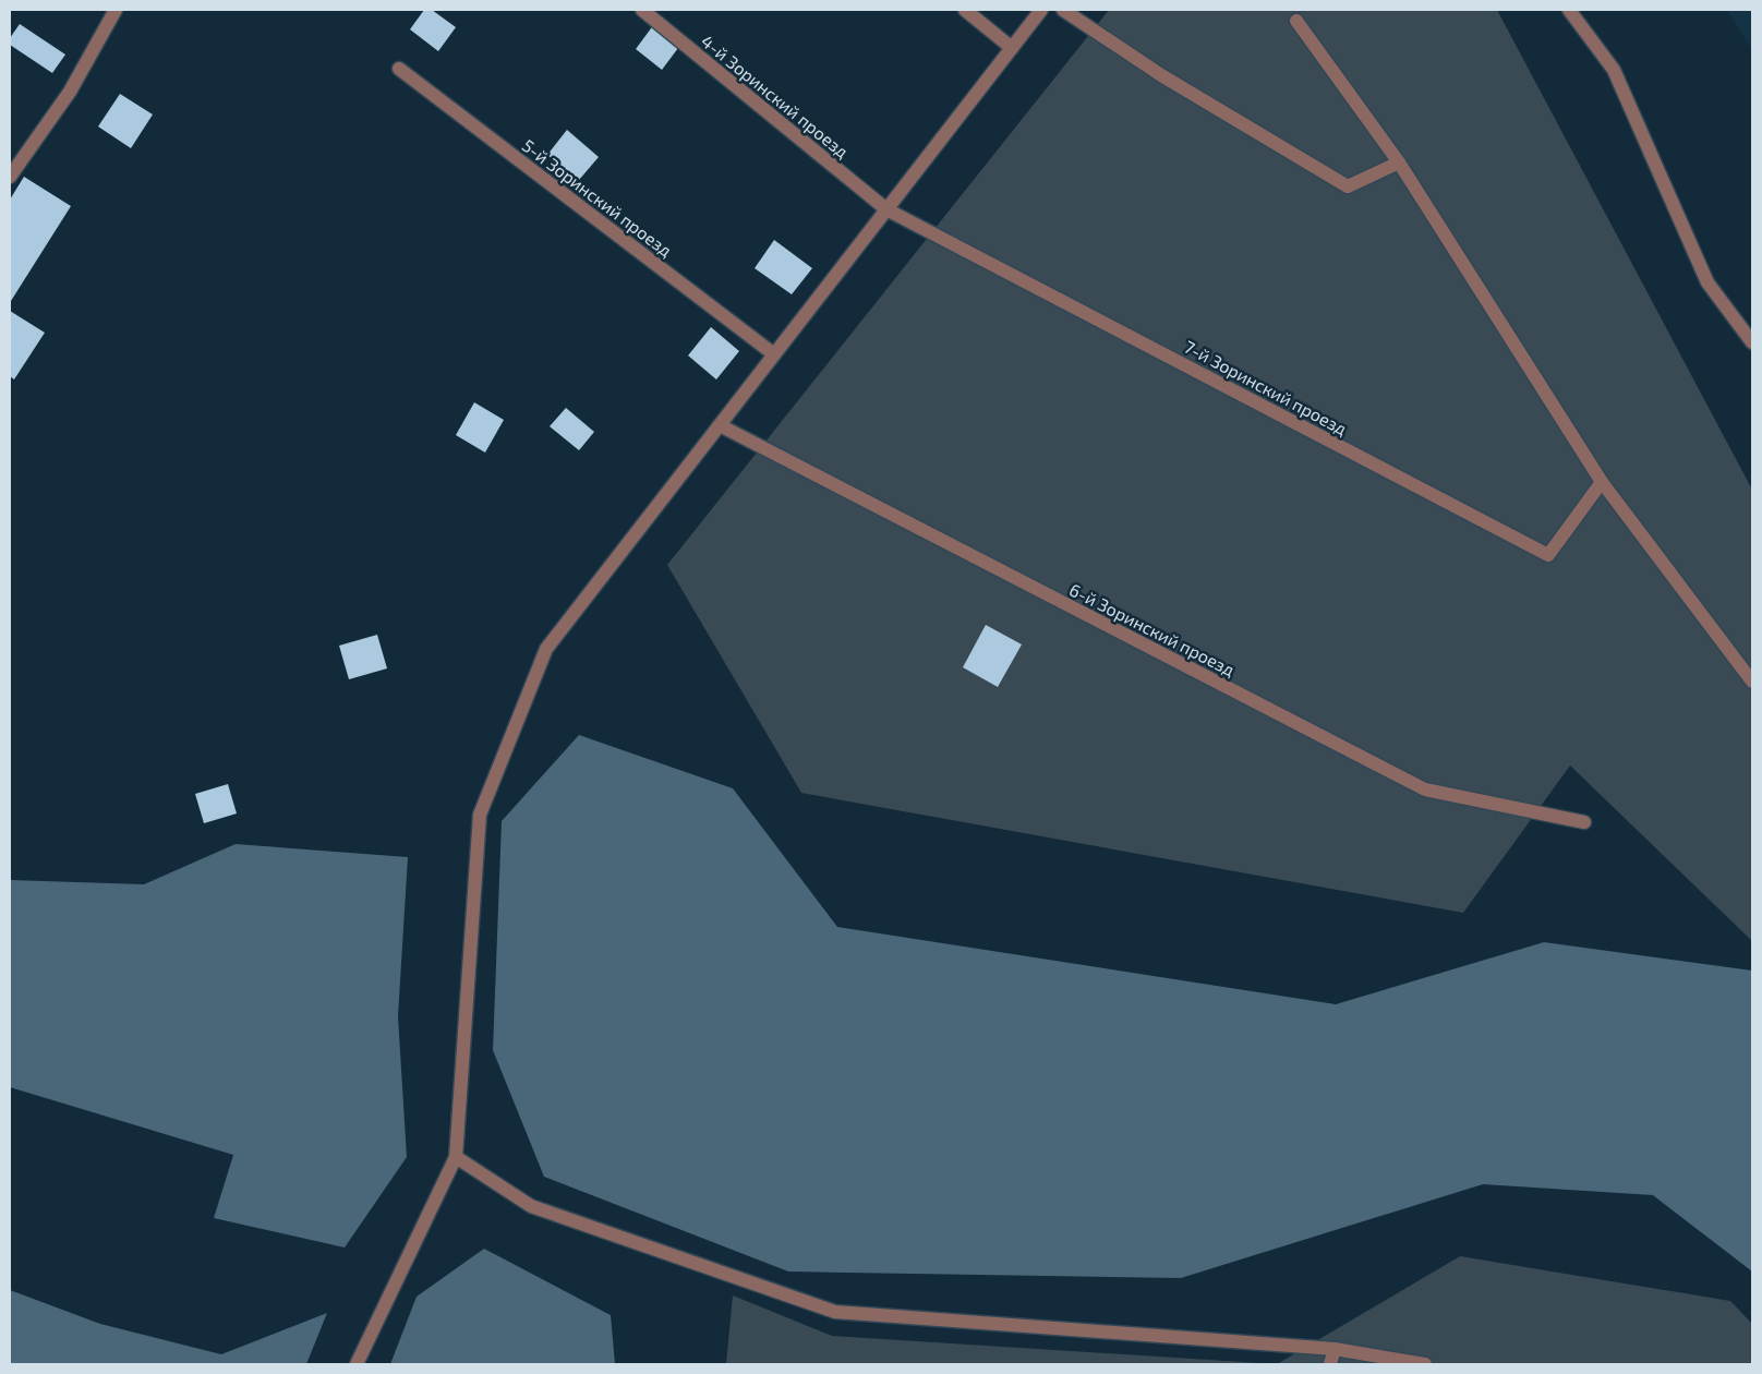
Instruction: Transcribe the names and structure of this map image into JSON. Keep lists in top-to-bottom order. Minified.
{"streets":{"street":["4-й Зоринский проезд","5-й Зоринский проезд","7-й Зоринский проезд","6-й Зоринский проезд"]},"crossings":[["4-й Зоринский проезд","7-й Зоринский проезд"]]}
